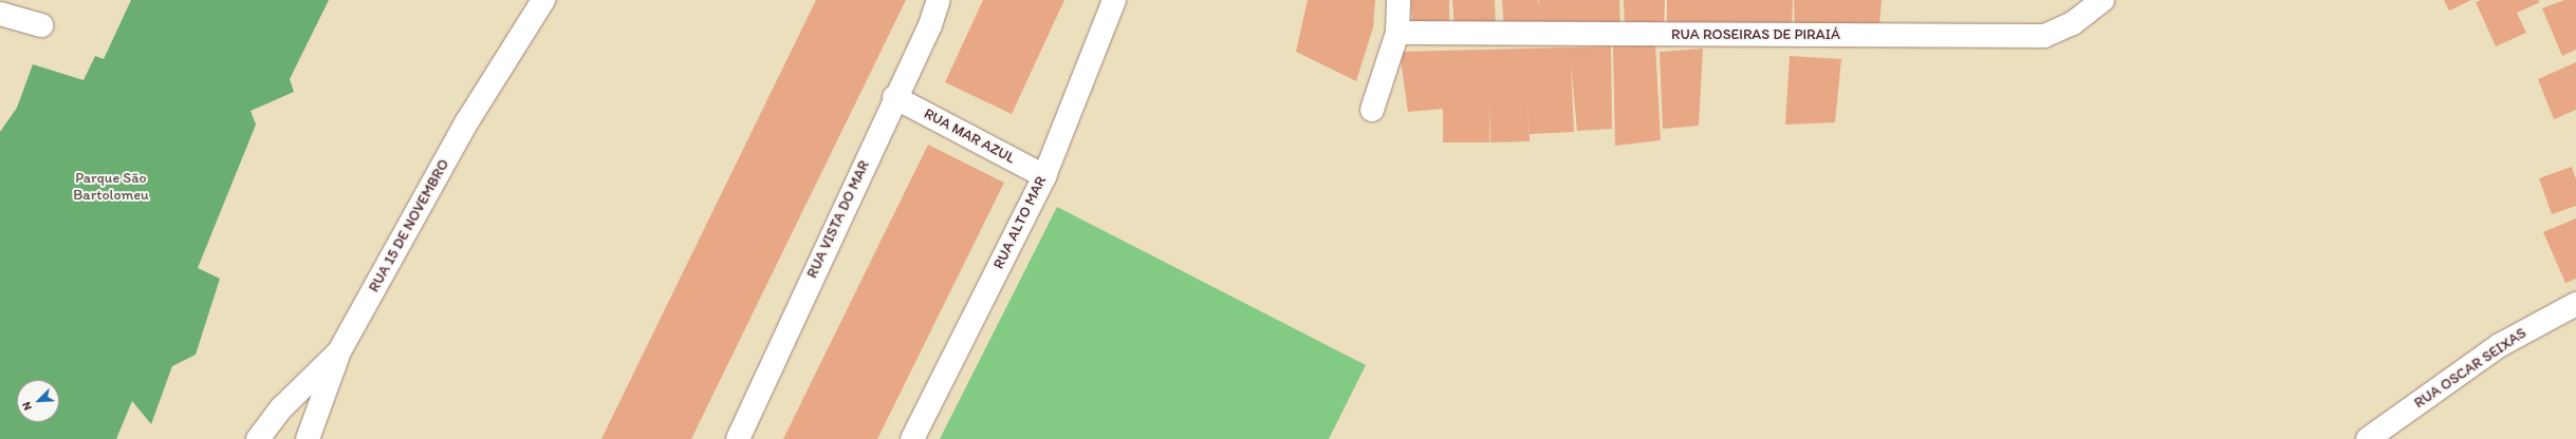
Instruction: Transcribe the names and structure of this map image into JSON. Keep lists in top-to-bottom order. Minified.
{"streets":{"street":["RUA ROSEIRAS DE PIRAIÁ","RUA MAR AZUL","RUA VISTA DO MAR","RUA ALTO MAR","RUA 15 DE NOVEMBRO","RUA OSCAR SEIXAS"]},"crossings":[["RUA MAR AZUL","RUA VISTA DO MAR"],["RUA MAR AZUL","RUA ALTO MAR"]],"parks":["Parque São Bartolomeu"],"north":"bottom left"}
